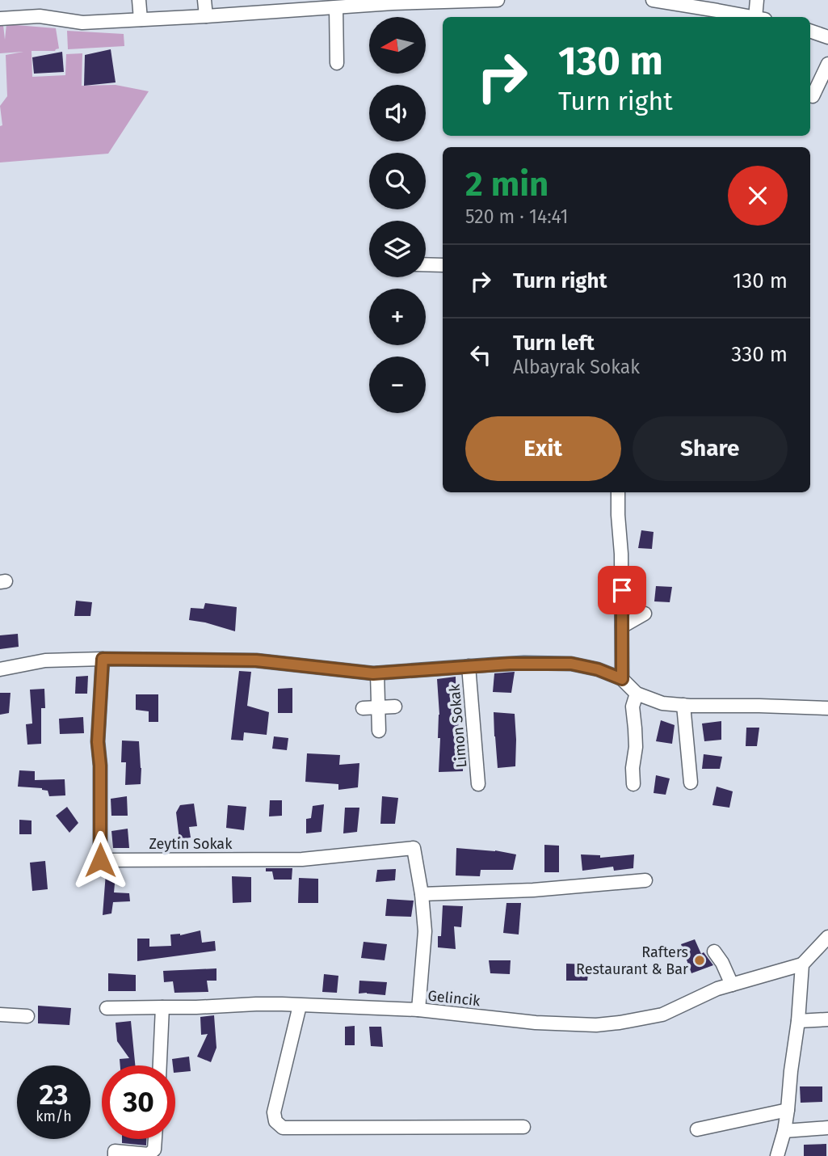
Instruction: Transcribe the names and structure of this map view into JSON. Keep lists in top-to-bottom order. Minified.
{"streets":{"street":["Limon Sokak","Zeytin Sokak","Gelincik"]},"places":["Rafters Restaurant & Bar"],"north":"left","page":{"map_buttons":["+","−"],"turn":["130 m","Turn right"],"heading":["2 min","520 m · 14:41"],"list":[{"name":"Turn right","value":"130 m"},{"name":"Turn left","note":"Albayrak Sokak","value":"330 m"}],"buttons":["Exit","Share"],"speed":"23 km/h","limit":"30"}}
